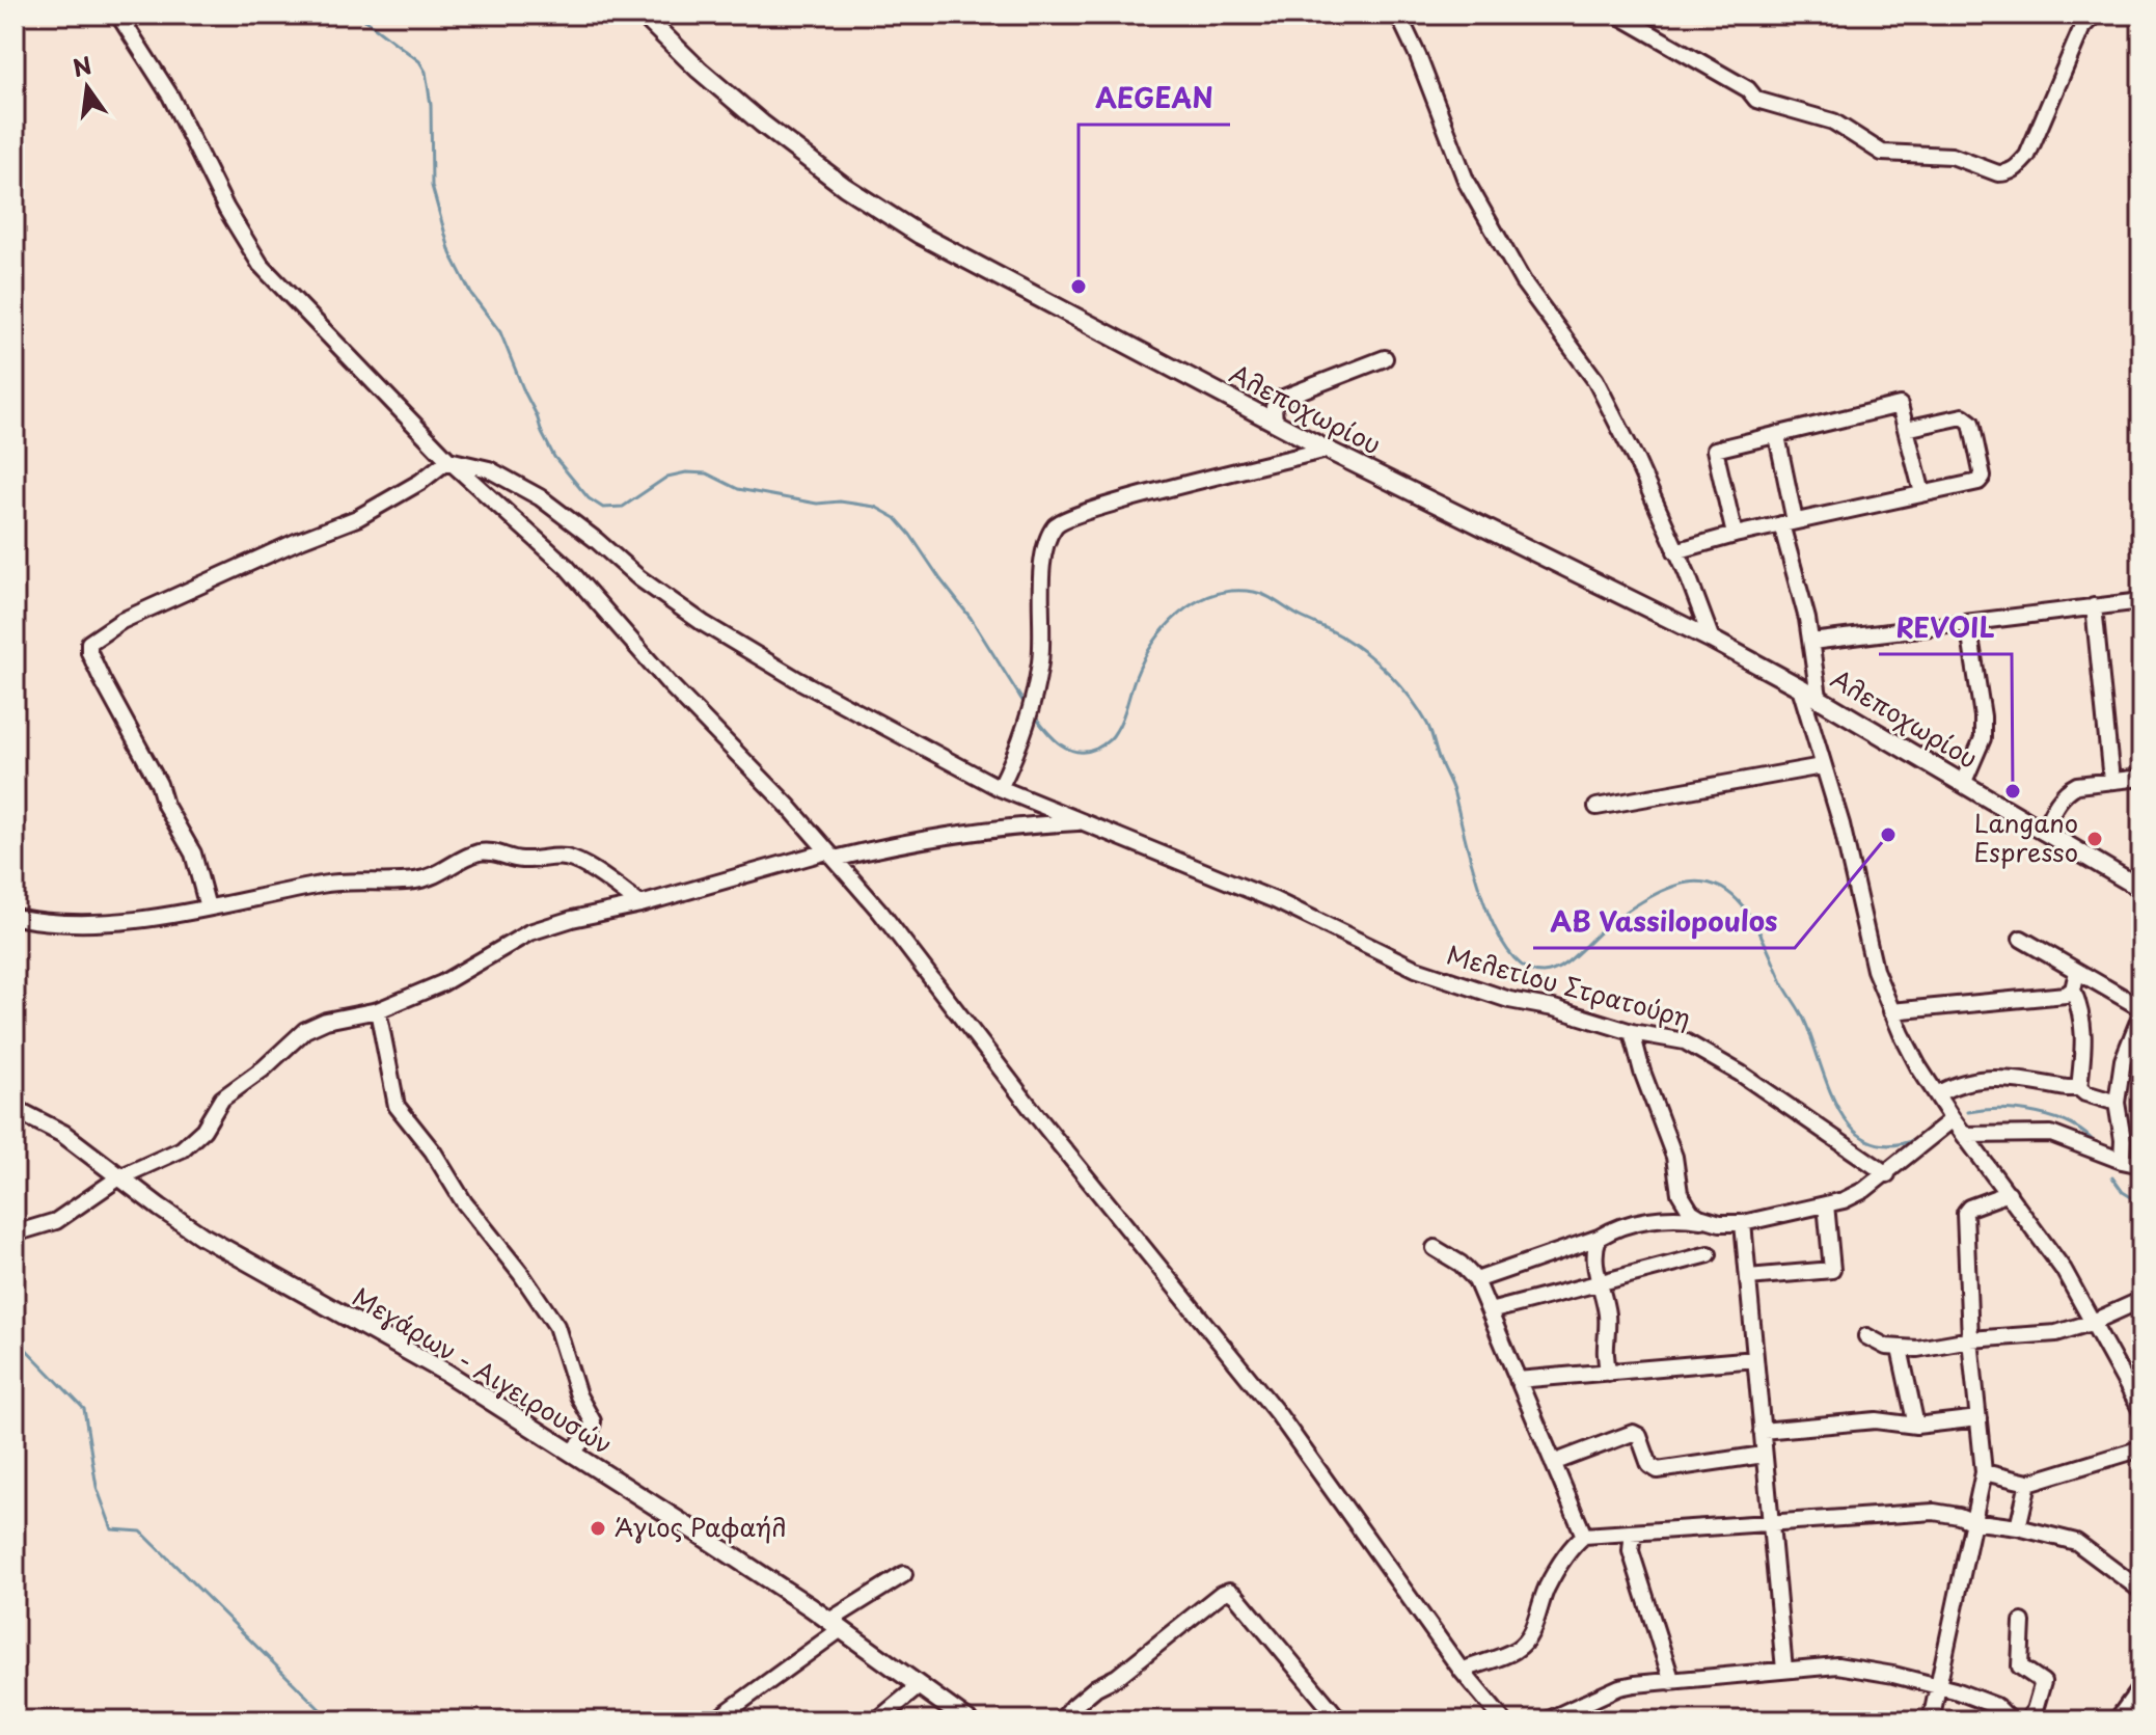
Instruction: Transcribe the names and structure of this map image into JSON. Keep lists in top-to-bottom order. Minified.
{"streets":{"main road":["Αλεποχωρίου","Μεγάρων - Αιγειρουσών"],"street":["Μελετίου Στρατούρη"]},"places":["AEGEAN","REVOIL","AB Vassilopoulos","Langano Espresso","Άγιος Ραφαήλ"],"north":"top"}
